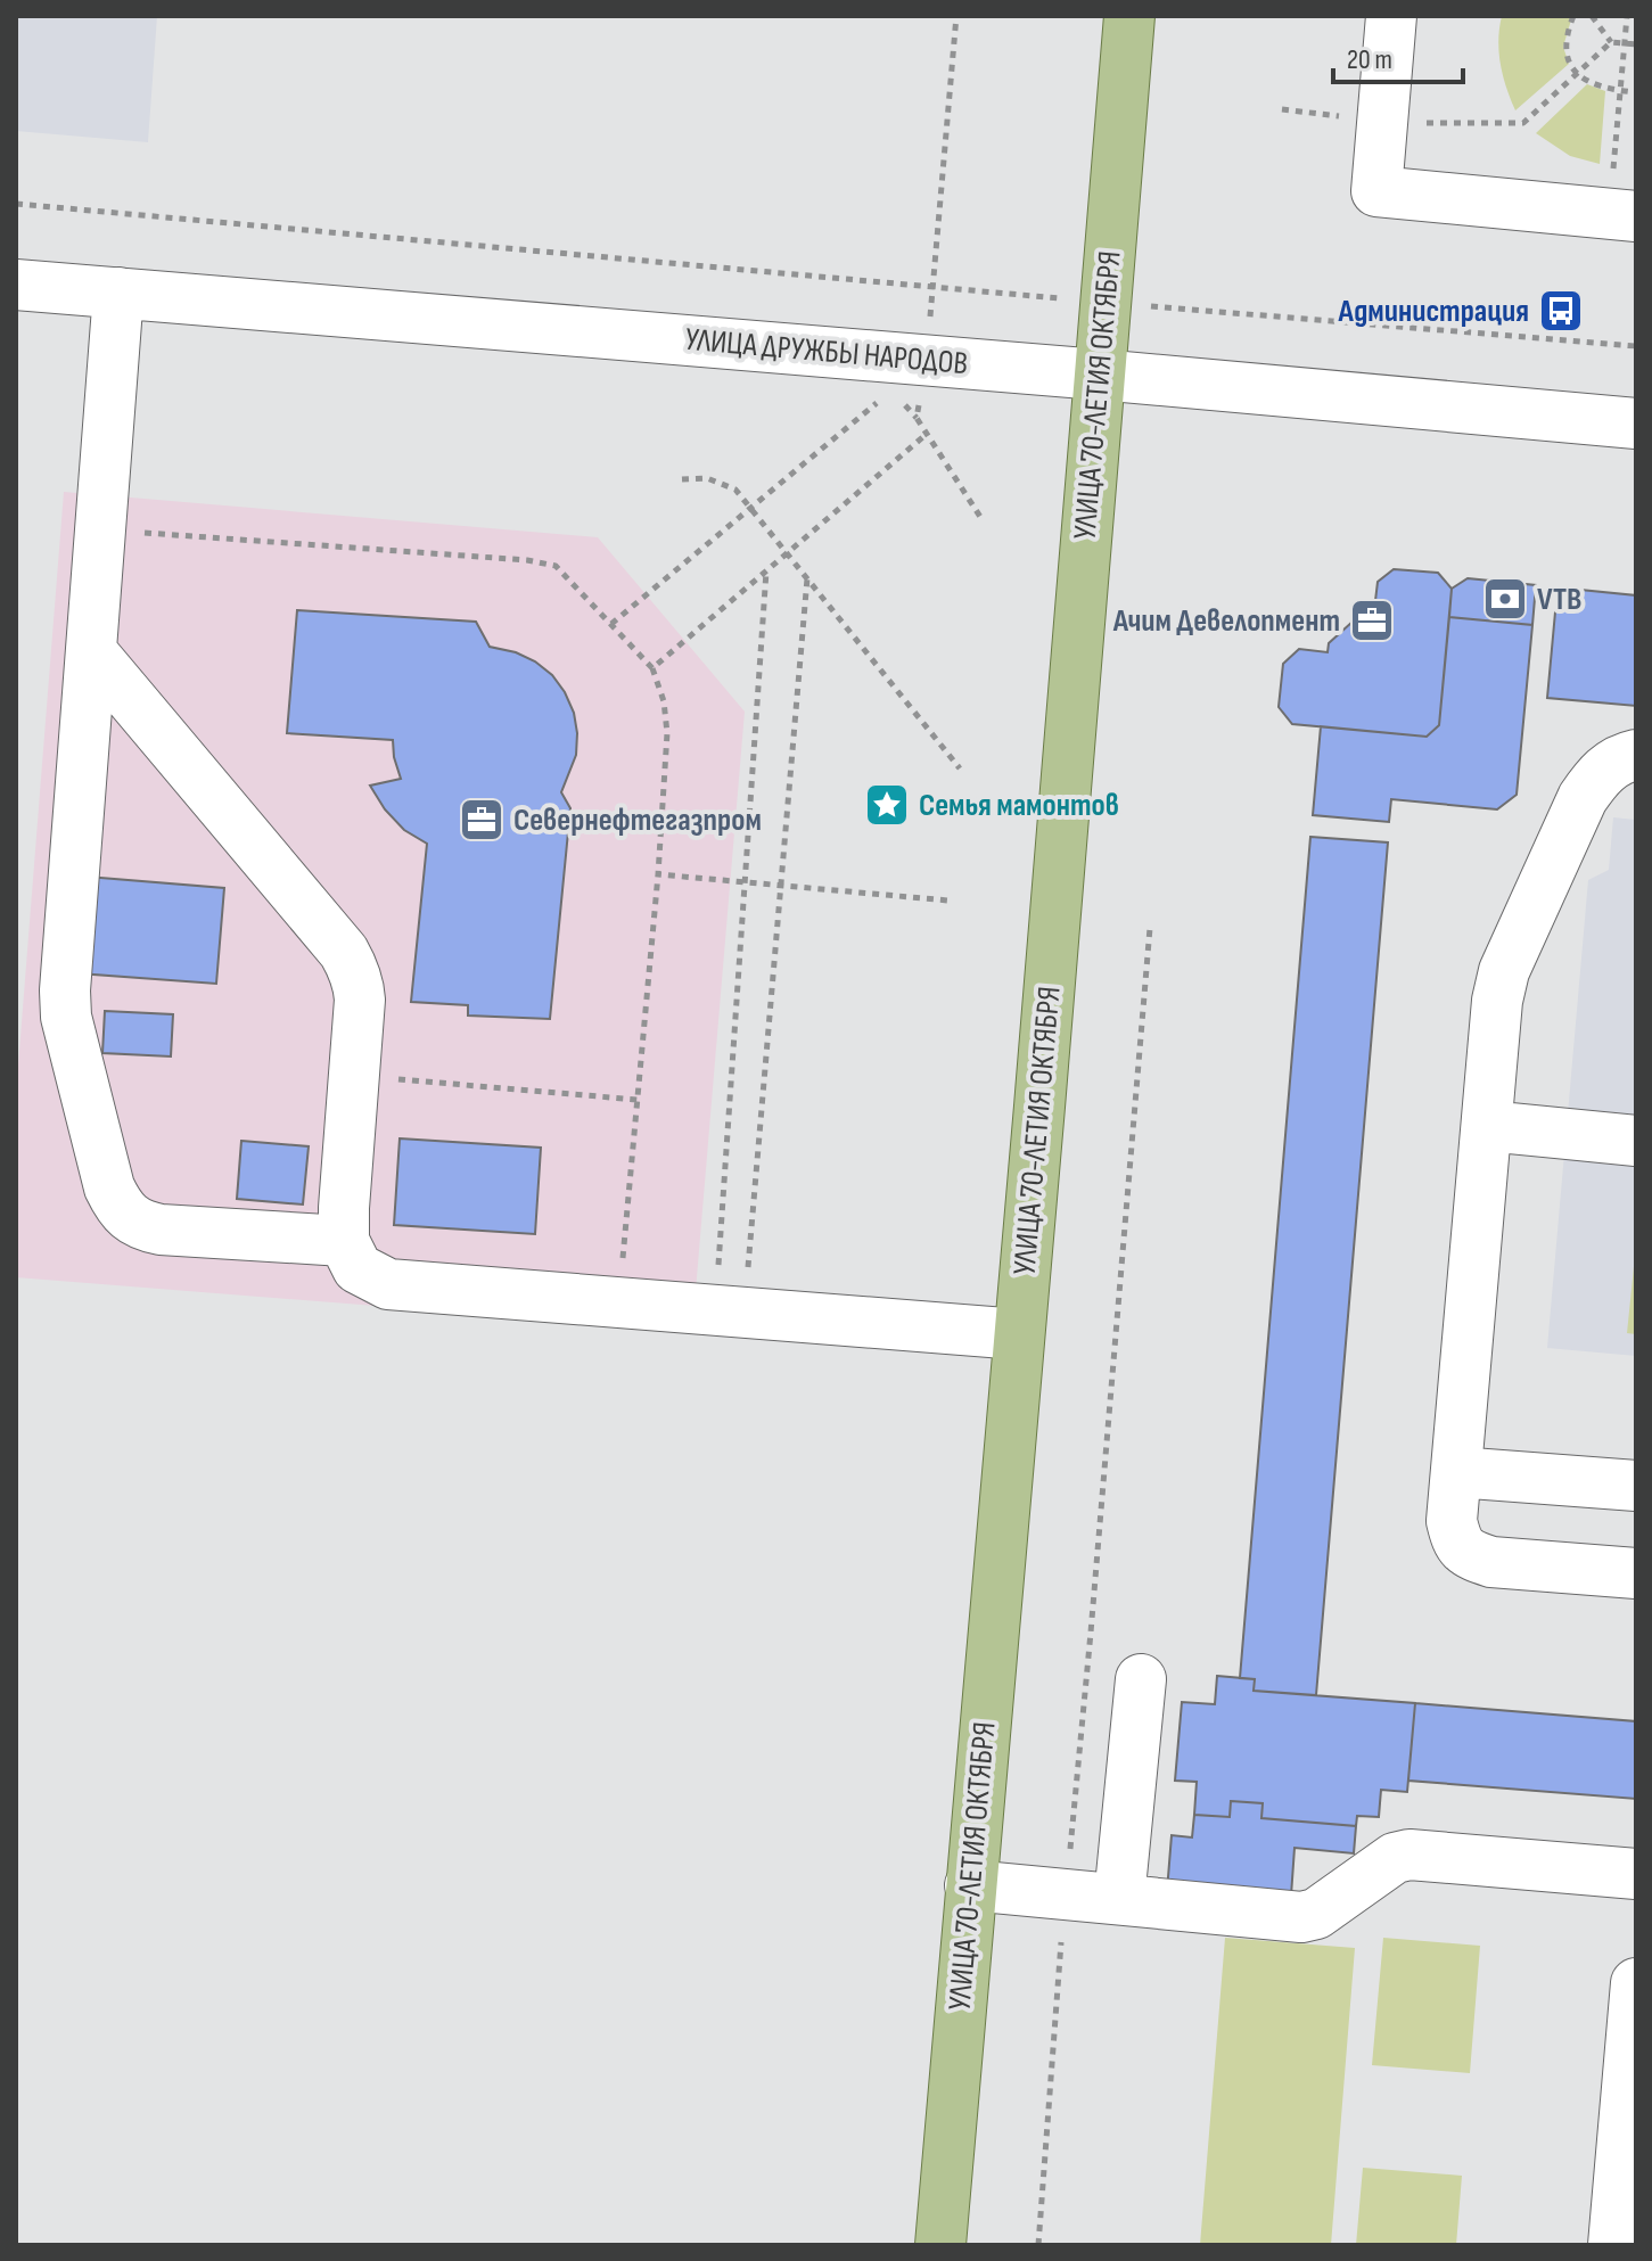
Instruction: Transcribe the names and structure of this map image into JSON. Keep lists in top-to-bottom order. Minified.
{"streets":{"main road":["УЛИЦА 70-ЛЕТИЯ ОКТЯБРЯ"],"street":["УЛИЦА ДРУЖБЫ НАРОДОВ"]},"crossings":[["УЛИЦА ДРУЖБЫ НАРОДОВ","УЛИЦА 70-ЛЕТИЯ ОКТЯБРЯ"]],"places":{"bus stop":["Администрация"],"bank":["VTB"],"office":["Ачим Девелопмент","Севернефтегазпром"],"place":["Семья мамонтов"]},"scale_bar":"20 m"}
